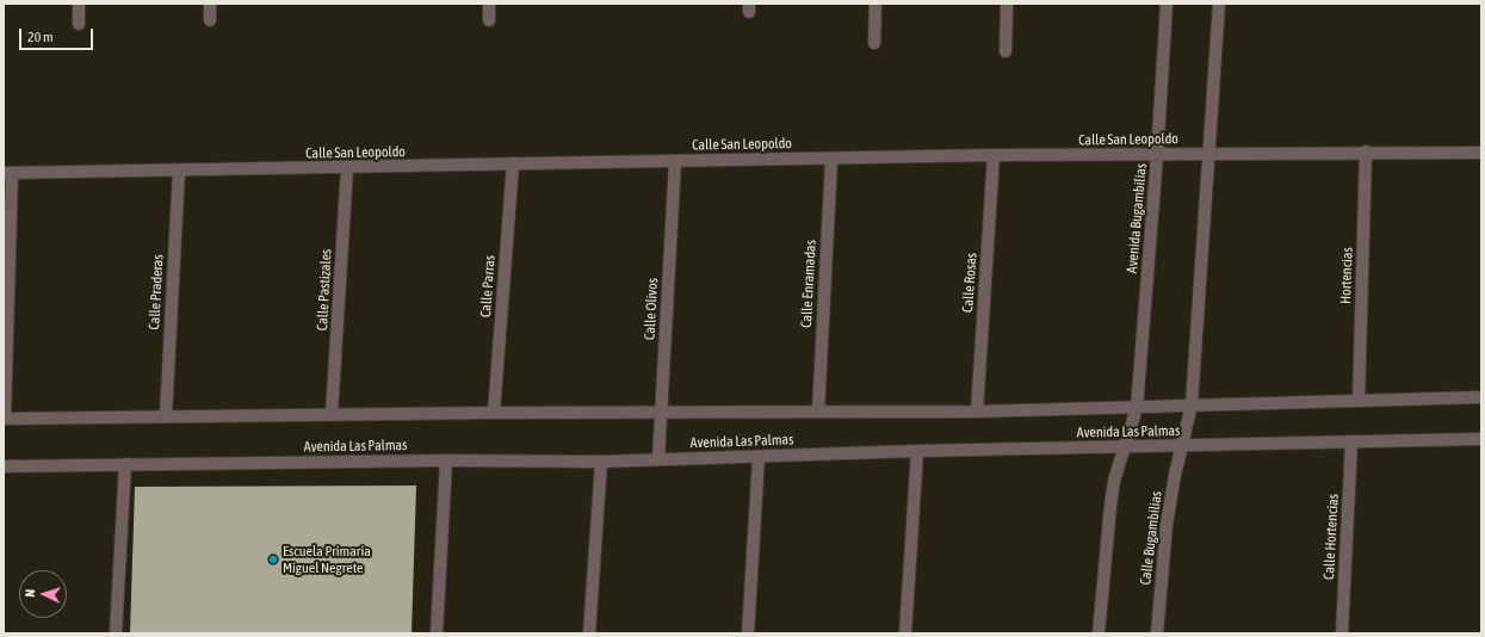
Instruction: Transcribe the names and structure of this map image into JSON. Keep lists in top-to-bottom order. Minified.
{"streets":{"street":["Calle San Leopoldo","Avenida Bugambilias","Hortencias","Calle Rosas","Calle Enramadas","Calle Parras","Calle Pastizales","Calle Praderas","Calle Olivos","Avenida Las Palmas","Calle Hortencias","Calle Bugambilias"]},"crossings":[["Calle San Leopoldo","Avenida Bugambilias"],["Calle San Leopoldo","Hortencias"],["Calle San Leopoldo","Calle Rosas"],["Calle San Leopoldo","Calle Enramadas"],["Calle San Leopoldo","Calle Parras"],["Calle San Leopoldo","Calle Pastizales"],["Calle San Leopoldo","Calle Praderas"],["Calle San Leopoldo","Calle Olivos"],["Avenida Bugambilias","Avenida Las Palmas"],["Hortencias","Avenida Las Palmas"],["Calle Rosas","Avenida Las Palmas"],["Calle Enramadas","Avenida Las Palmas"],["Calle Parras","Avenida Las Palmas"],["Calle Pastizales","Avenida Las Palmas"],["Calle Praderas","Avenida Las Palmas"],["Calle Olivos","Avenida Las Palmas"],["Avenida Las Palmas","Calle Hortencias"],["Avenida Las Palmas","Calle Bugambilias"]],"places":["Escuela Primaria Miguel Negrete"],"scale_bar":"20 m","north":"left"}
